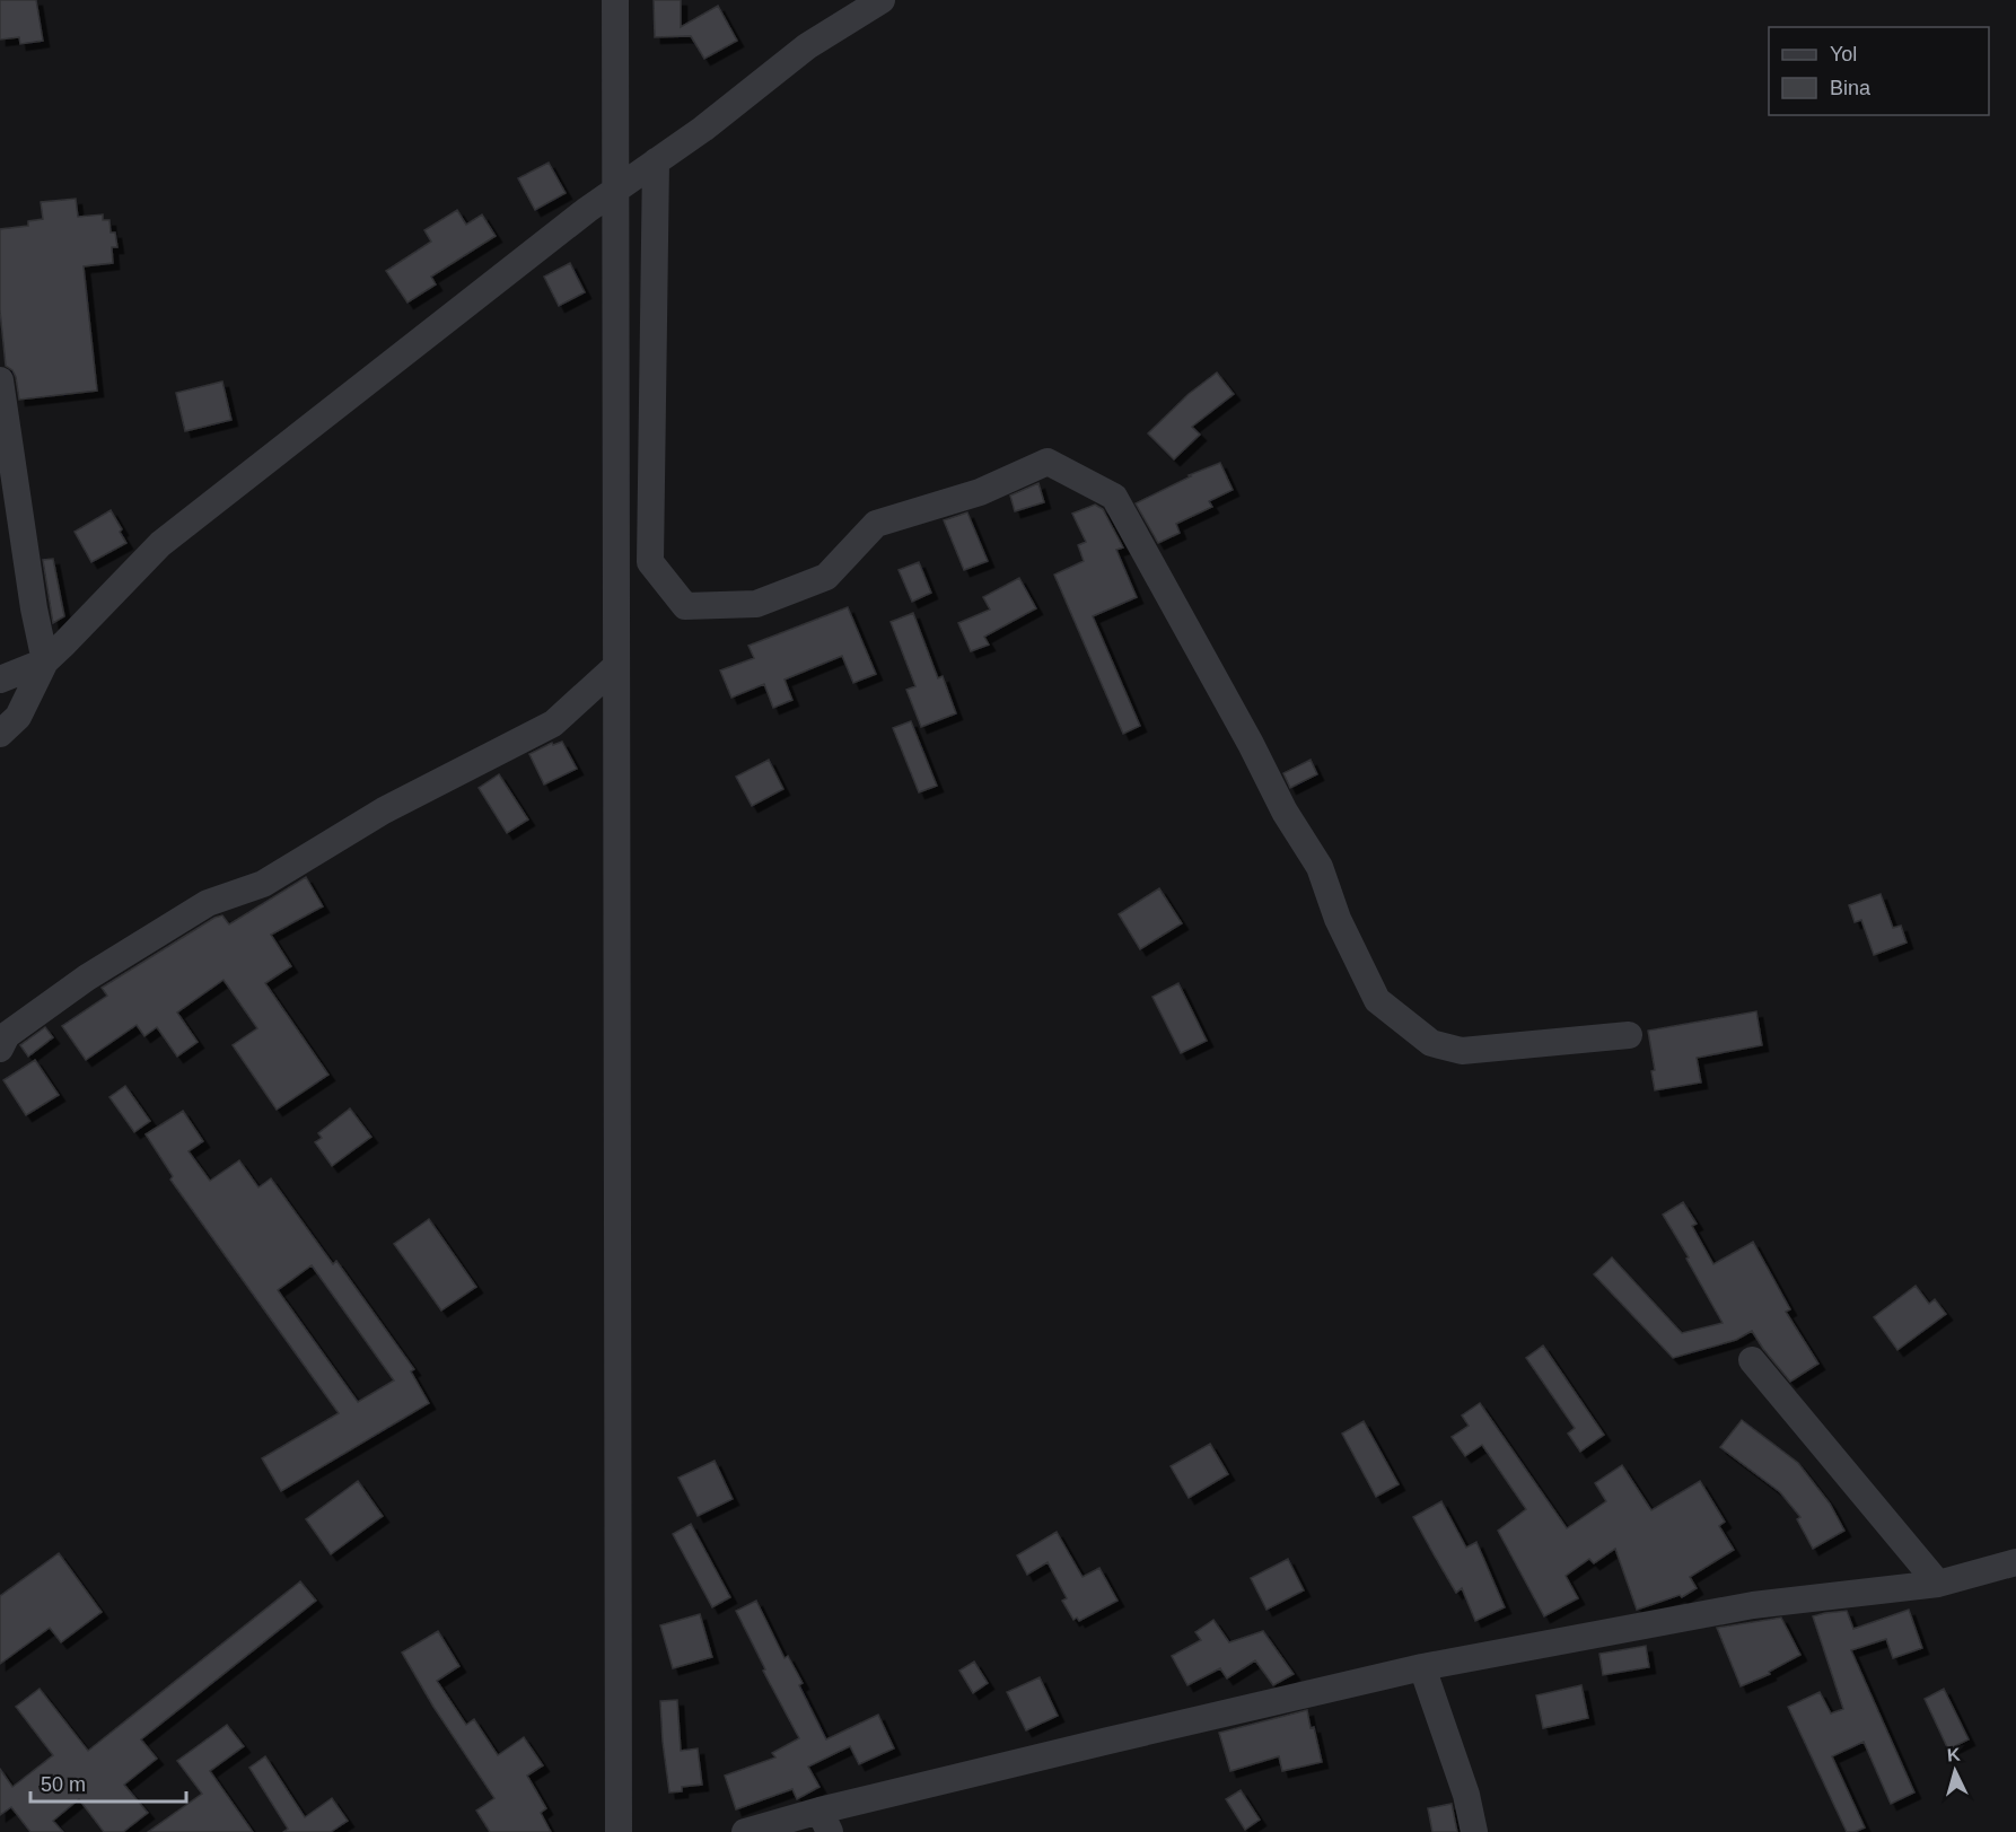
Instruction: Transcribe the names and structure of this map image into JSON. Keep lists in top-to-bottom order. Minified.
{"legend":["Yol","Bina"],"scale_bar":"50 m","north":"top"}
